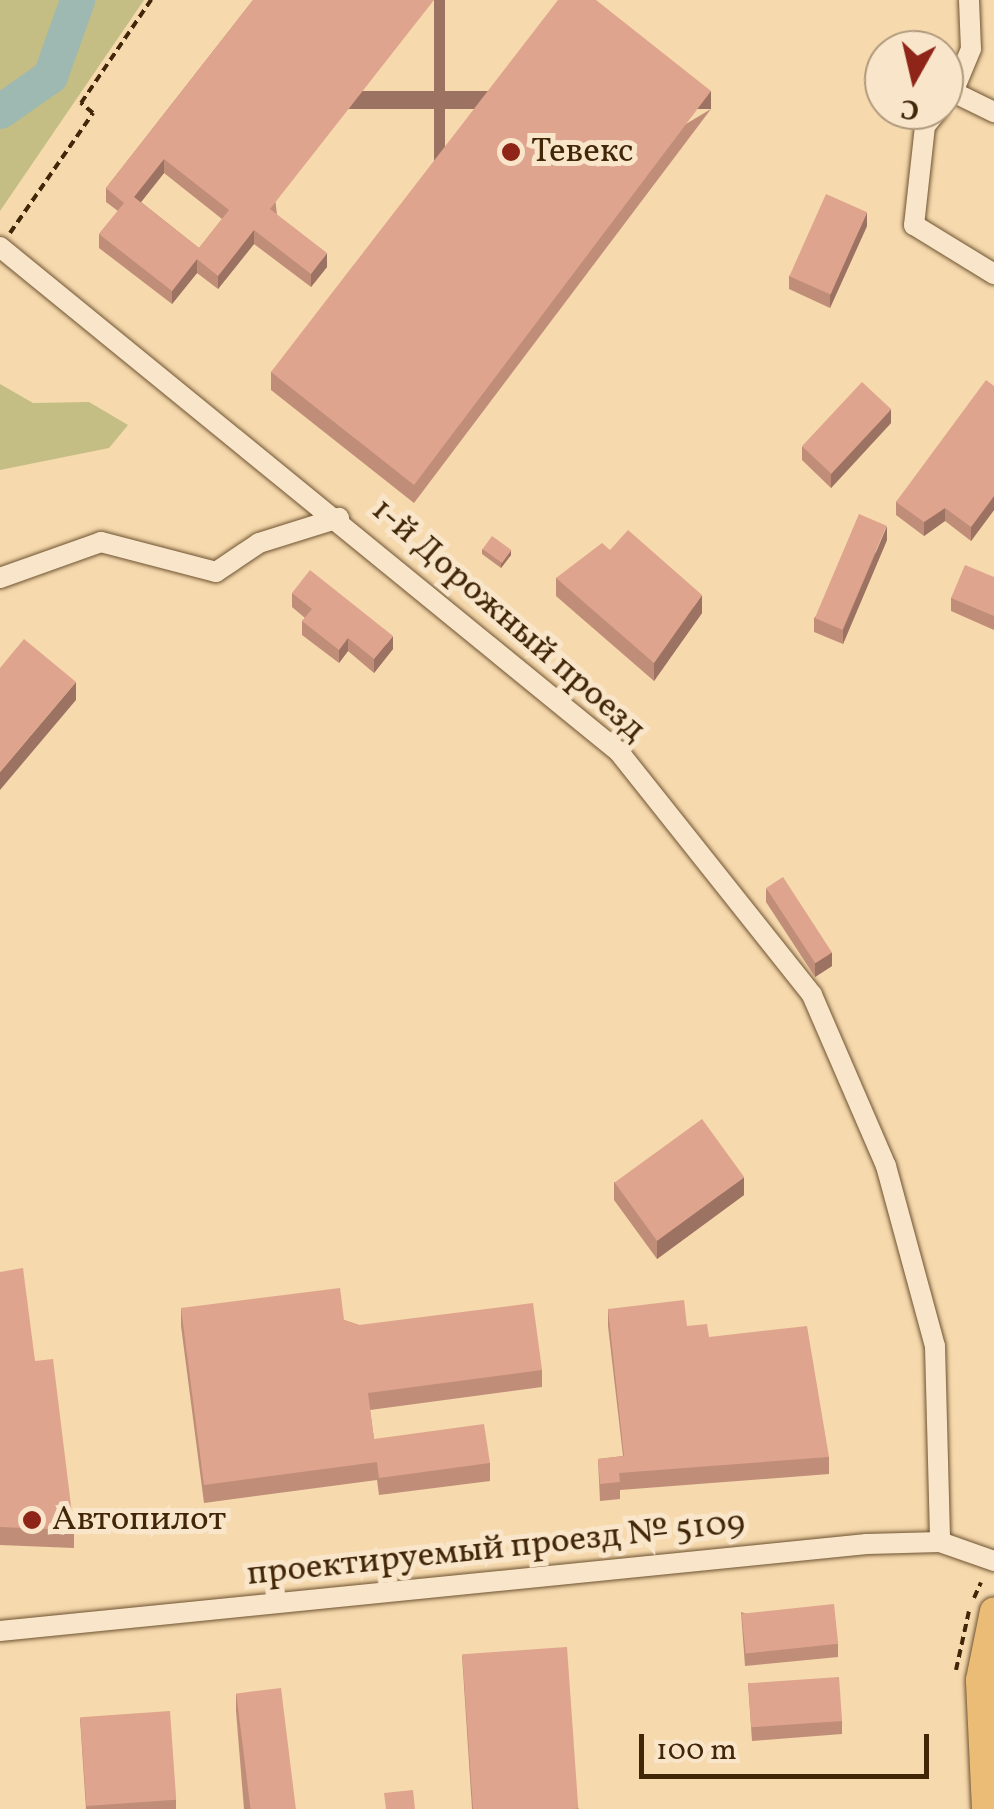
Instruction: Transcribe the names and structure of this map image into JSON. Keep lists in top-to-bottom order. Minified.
{"streets":{"street":["1-й Дорожный проезд","проектируемый проезд № 5109"]},"crossings":[["1-й Дорожный проезд","проектируемый проезд № 5109"]],"places":["Тевекс","Автопилот"],"scale_bar":"100 m","north":"bottom"}
